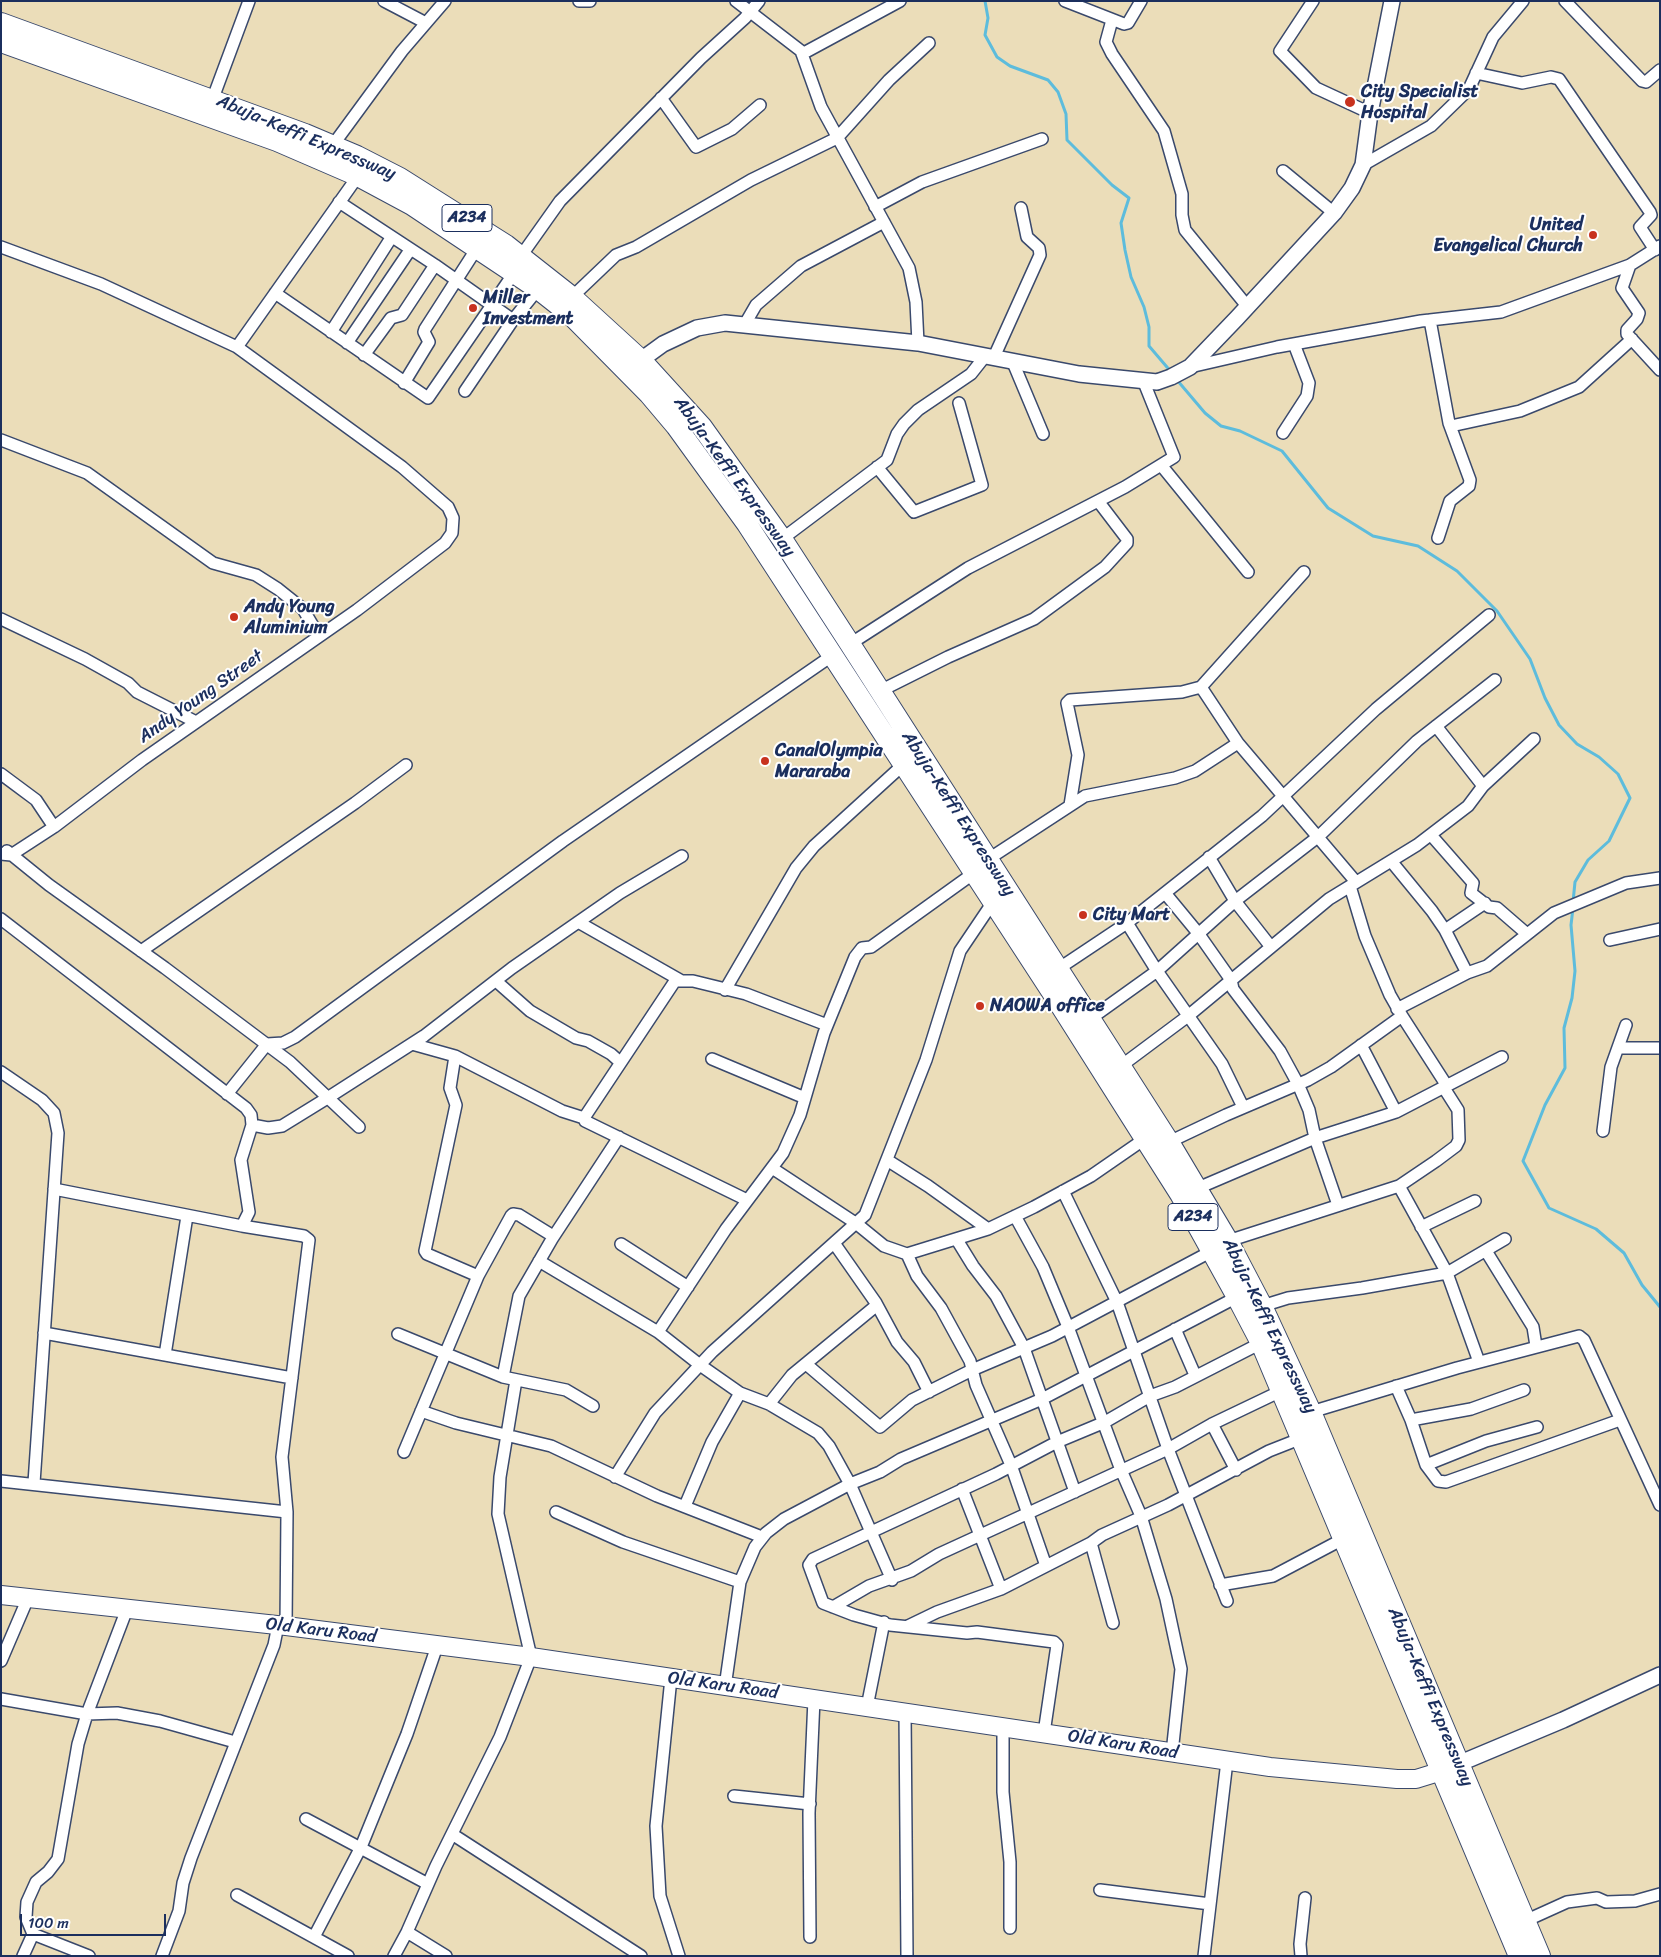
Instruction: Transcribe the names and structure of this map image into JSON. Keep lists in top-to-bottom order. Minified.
{"streets":{"highway":["Abuja-Keffi Expressway","A234"],"main road":["Old Karu Road"],"street":["Andy Young Street"]},"crossings":[["Abuja-Keffi Expressway","Old Karu Road"]],"places":["City Specialist Hospital","United Evangelical Church","Miller Investment","Andy Young Aluminium","CanalOlympia Mararaba","City Mart","NAOWA office"],"scale_bar":"100 m"}
